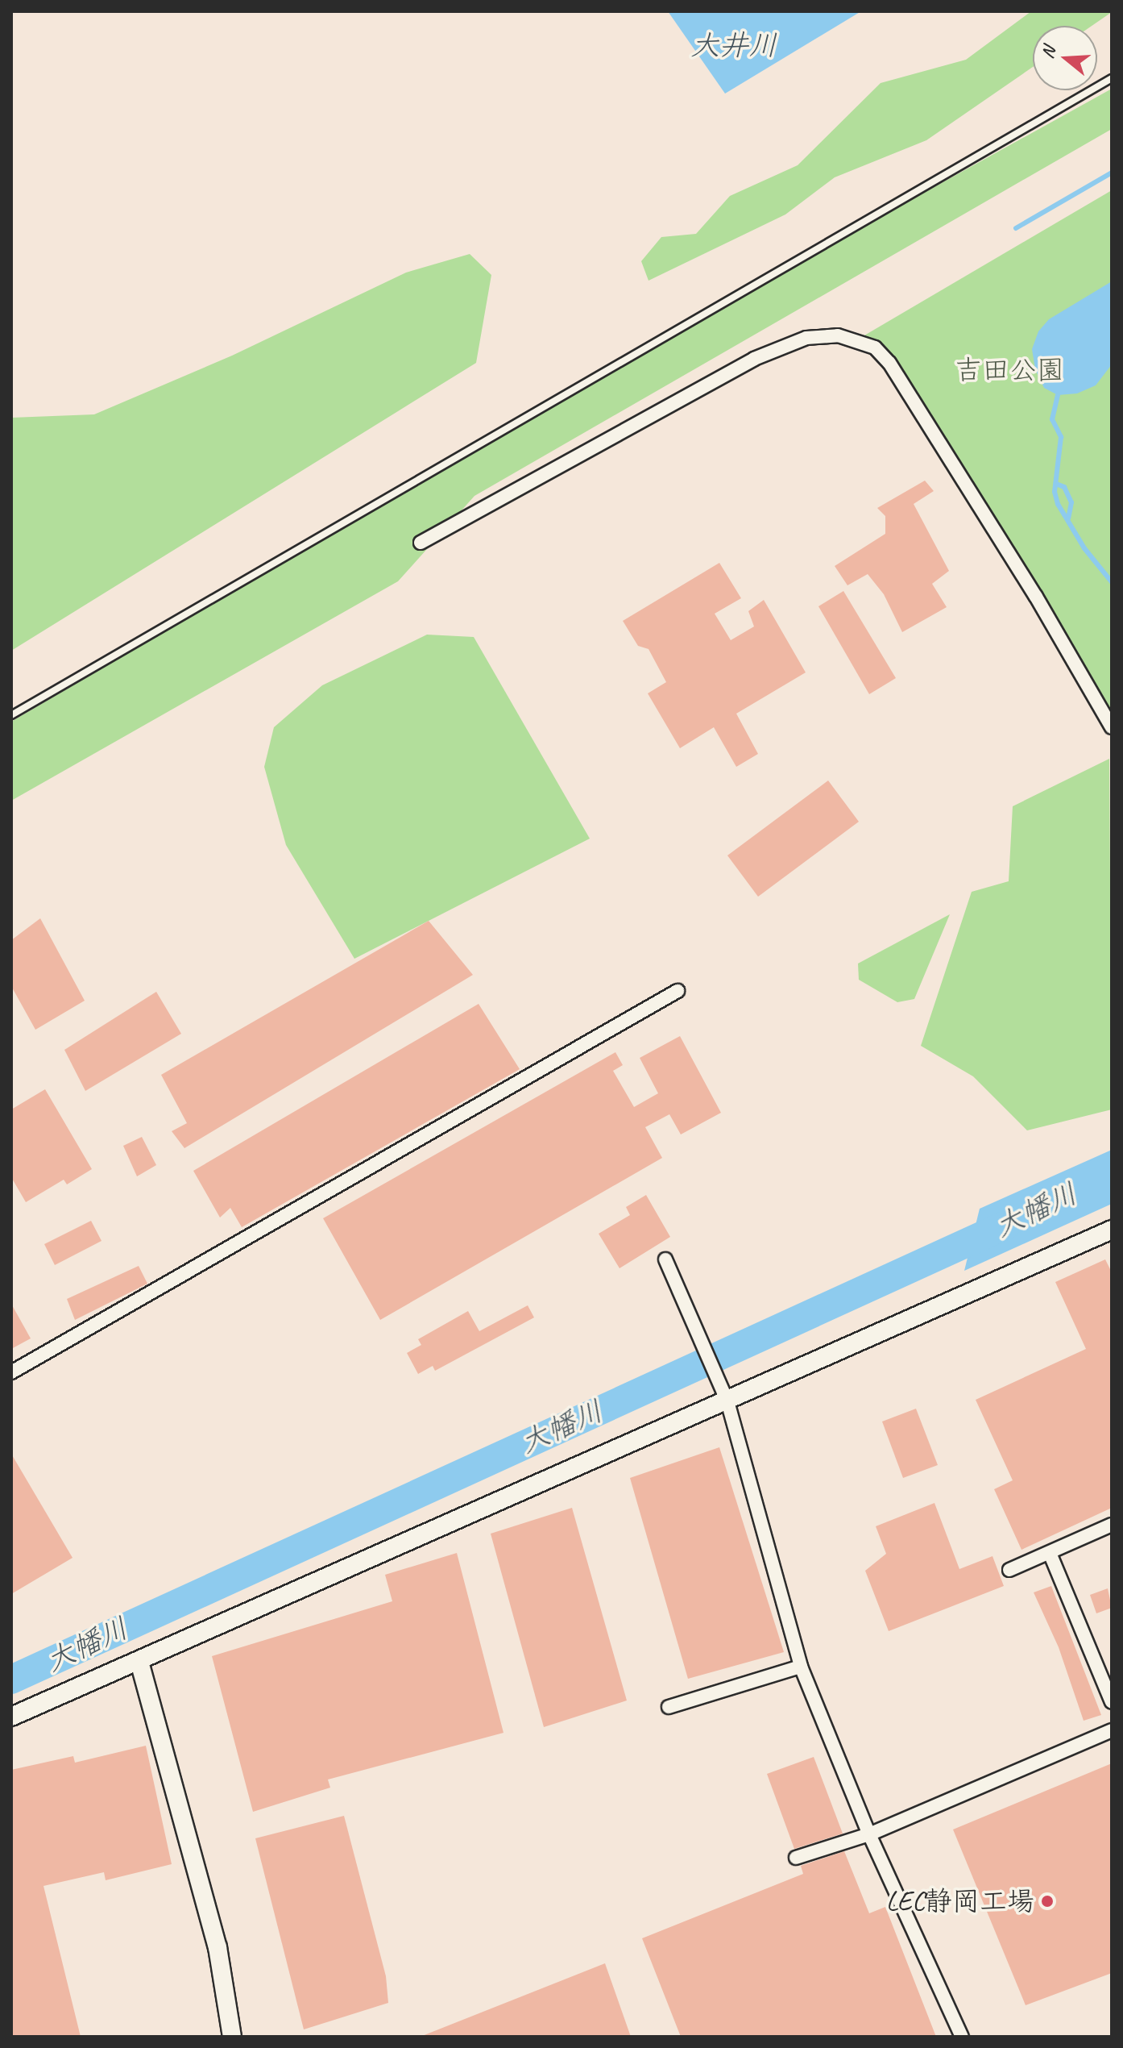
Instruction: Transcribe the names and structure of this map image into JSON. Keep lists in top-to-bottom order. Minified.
{"water":["大井川","大幡川"],"parks":["吉田公園"],"places":["LEC静岡工場"],"north":"left"}
